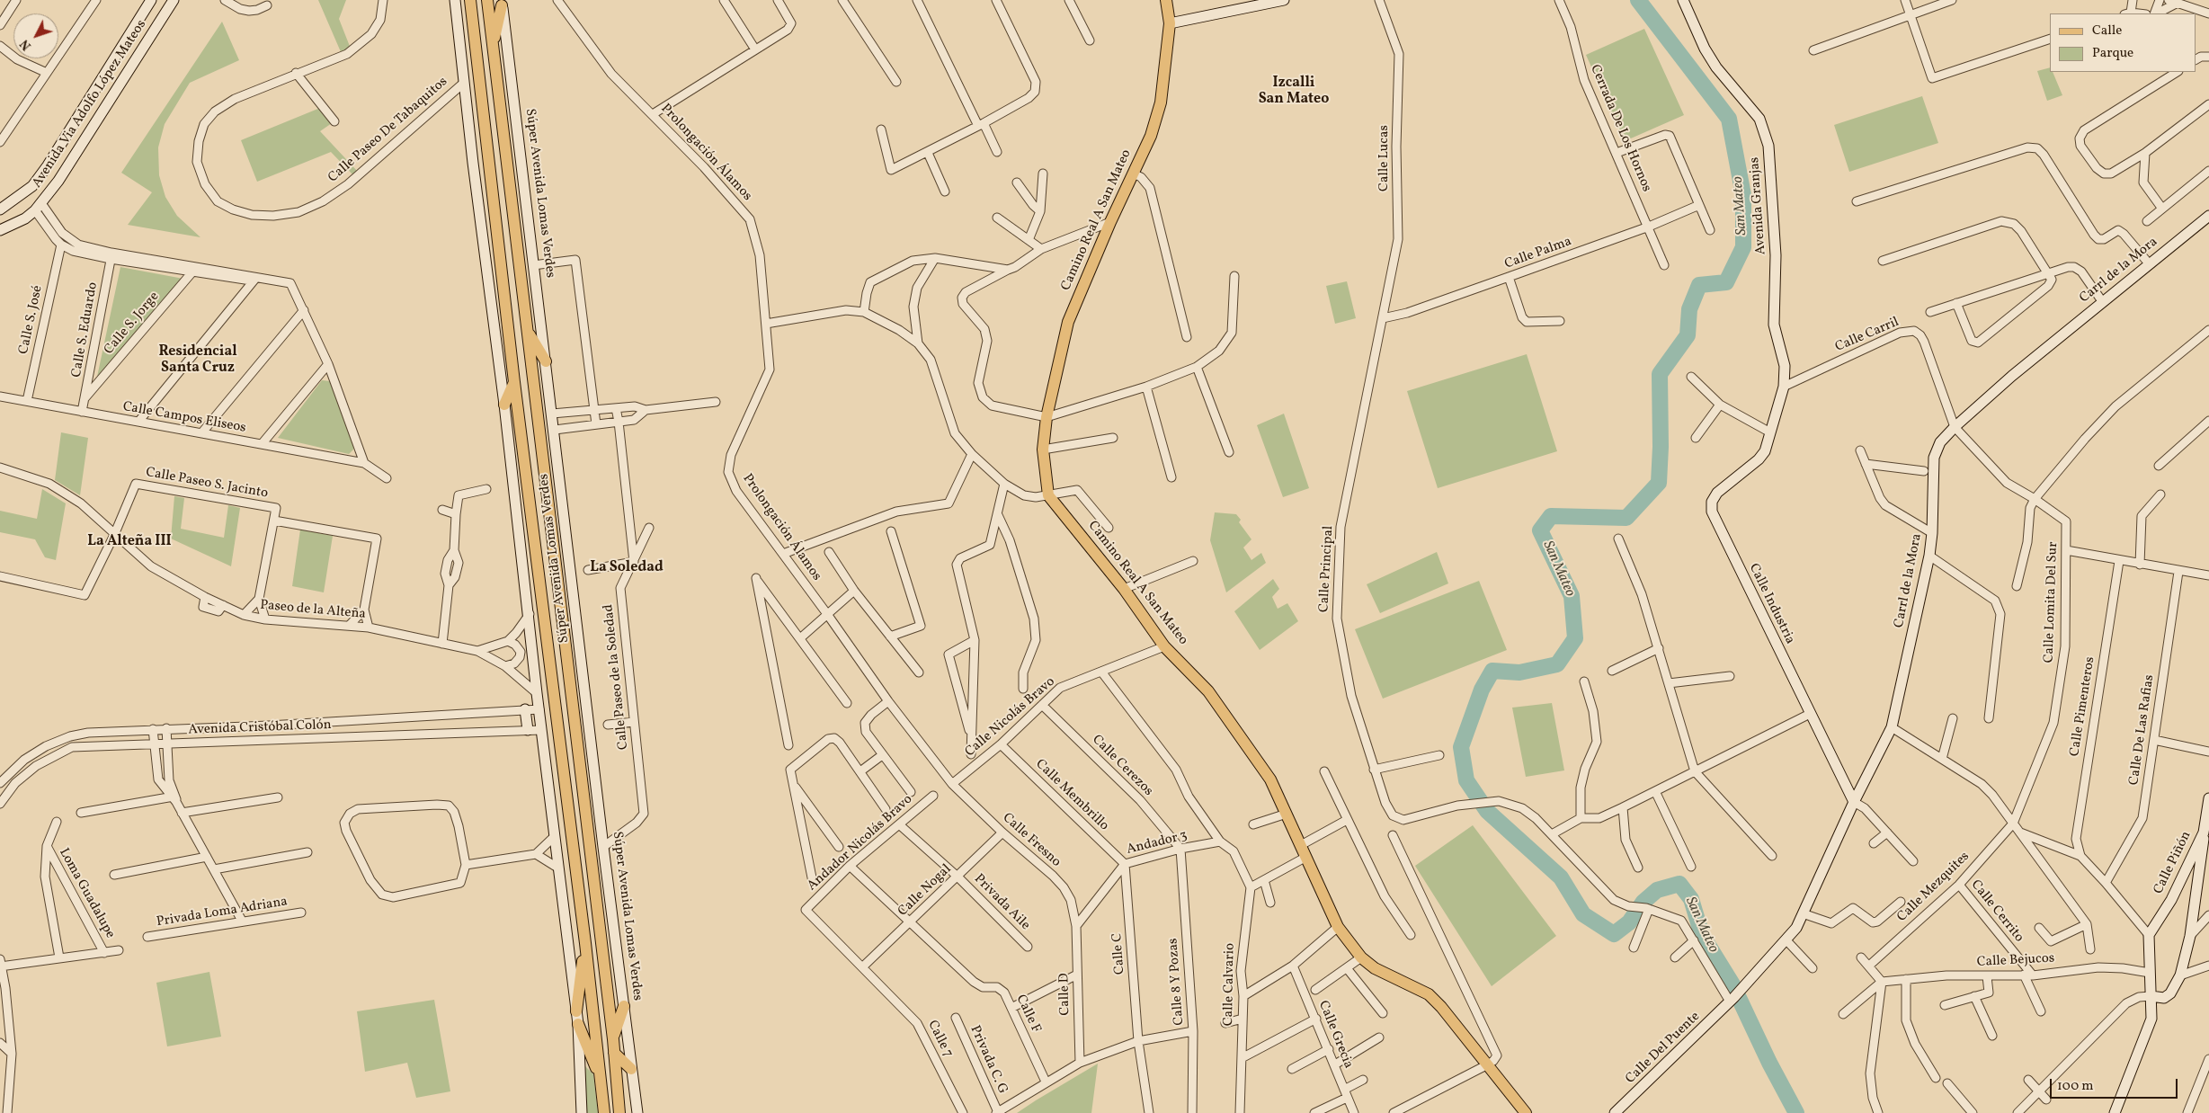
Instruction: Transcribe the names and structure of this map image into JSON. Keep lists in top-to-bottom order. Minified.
{"streets":{"main road":["Avenida Via Adolfo López Mateos","Súper Avenida Lomas Verdes","Avenida Granjas","Camino Real A San Mateo","Carrl de la Mora","Calle Industria","Calle Piñón","Calle Del Puente"],"street":["Cerrada De Los Hornos","Calle Paseo De Tabaquitos","Prolongación Álamos","Calle Lucas","Calle Palma","Calle S. José","Calle S. Jorge","Calle S. Eduardo","Calle Carril","Calle Campos Eliseos","Calle Paseo S. Jacinto","Calle Principal","Calle Lomita Del Sur","Paseo de la Alteña","Calle Paseo de la Soledad","Calle Pimenteros","Calle Nicolás Bravo","Avenida Cristóbal Colón","Calle De Las Rafias","Calle Cerezos","Calle Membrillo","Calle Fresno","Andador Nicolás Bravo","Andador 3","Calle Mezquites","Calle Nogal","Loma Guadalupe","Privada Aile","Calle Cerrito","Privada Loma Adriana","Calle C","Calle Bejucos","Calle 8 Y Pozas","Calle Calvario","Calle D","Calle F","Calle Grecia","Calle 7","Privada C. G"]},"crossings":[["Cerrada De Los Hornos","Calle Palma"],["Prolongación Álamos","Calle Nicolás Bravo"],["Prolongación Álamos","Calle Fresno"],["Calle Lucas","Calle Palma"],["Calle Lucas","Calle Principal"],["Súper Avenida Lomas Verdes","Calle Paseo de la Soledad"],["Avenida Granjas","Calle Carril"],["Avenida Granjas","Calle Industria"],["Camino Real A San Mateo","Calle Nicolás Bravo"],["Calle Palma","Calle Principal"],["Carrl de la Mora","Calle Carril"],["Carrl de la Mora","Calle Lomita Del Sur"],["Carrl de la Mora","Calle Industria"],["Carrl de la Mora","Calle Del Puente"],["Calle S. José","Calle Campos Eliseos"],["Calle S. Jorge","Calle S. Eduardo"],["Calle S. Eduardo","Calle Campos Eliseos"],["Calle Carril","Calle Lomita Del Sur"],["Calle Paseo S. Jacinto","Paseo de la Alteña"],["Calle Lomita Del Sur","Calle Mezquites"],["Calle Nicolás Bravo","Calle Cerezos"],["Calle Nicolás Bravo","Calle Membrillo"],["Calle Nicolás Bravo","Calle Fresno"],["Calle Cerezos","Andador 3"],["Calle Cerezos","Calle 8 Y Pozas"],["Calle Membrillo","Andador 3"],["Calle Membrillo","Calle C"],["Calle Fresno","Andador 3"],["Calle Fresno","Calle Nogal"],["Calle Fresno","Calle D"],["Andador Nicolás Bravo","Privada Aile"],["Andador Nicolás Bravo","Calle F"],["Andador Nicolás Bravo","Calle 7"],["Andador 3","Calle C"],["Andador 3","Calle 8 Y Pozas"],["Andador 3","Calle D"],["Calle Mezquites","Calle Cerrito"],["Calle Nogal","Privada Aile"],["Calle Nogal","Calle F"],["Calle Nogal","Calle 7"],["Calle Cerrito","Calle Bejucos"]],"districts":["Izcalli San Mateo","Residencial Santa Cruz","La Alteña III","La Soledad"],"water":["San Mateo"],"legend":["Calle","Parque"],"scale_bar":"100 m","north":"bottom left"}
